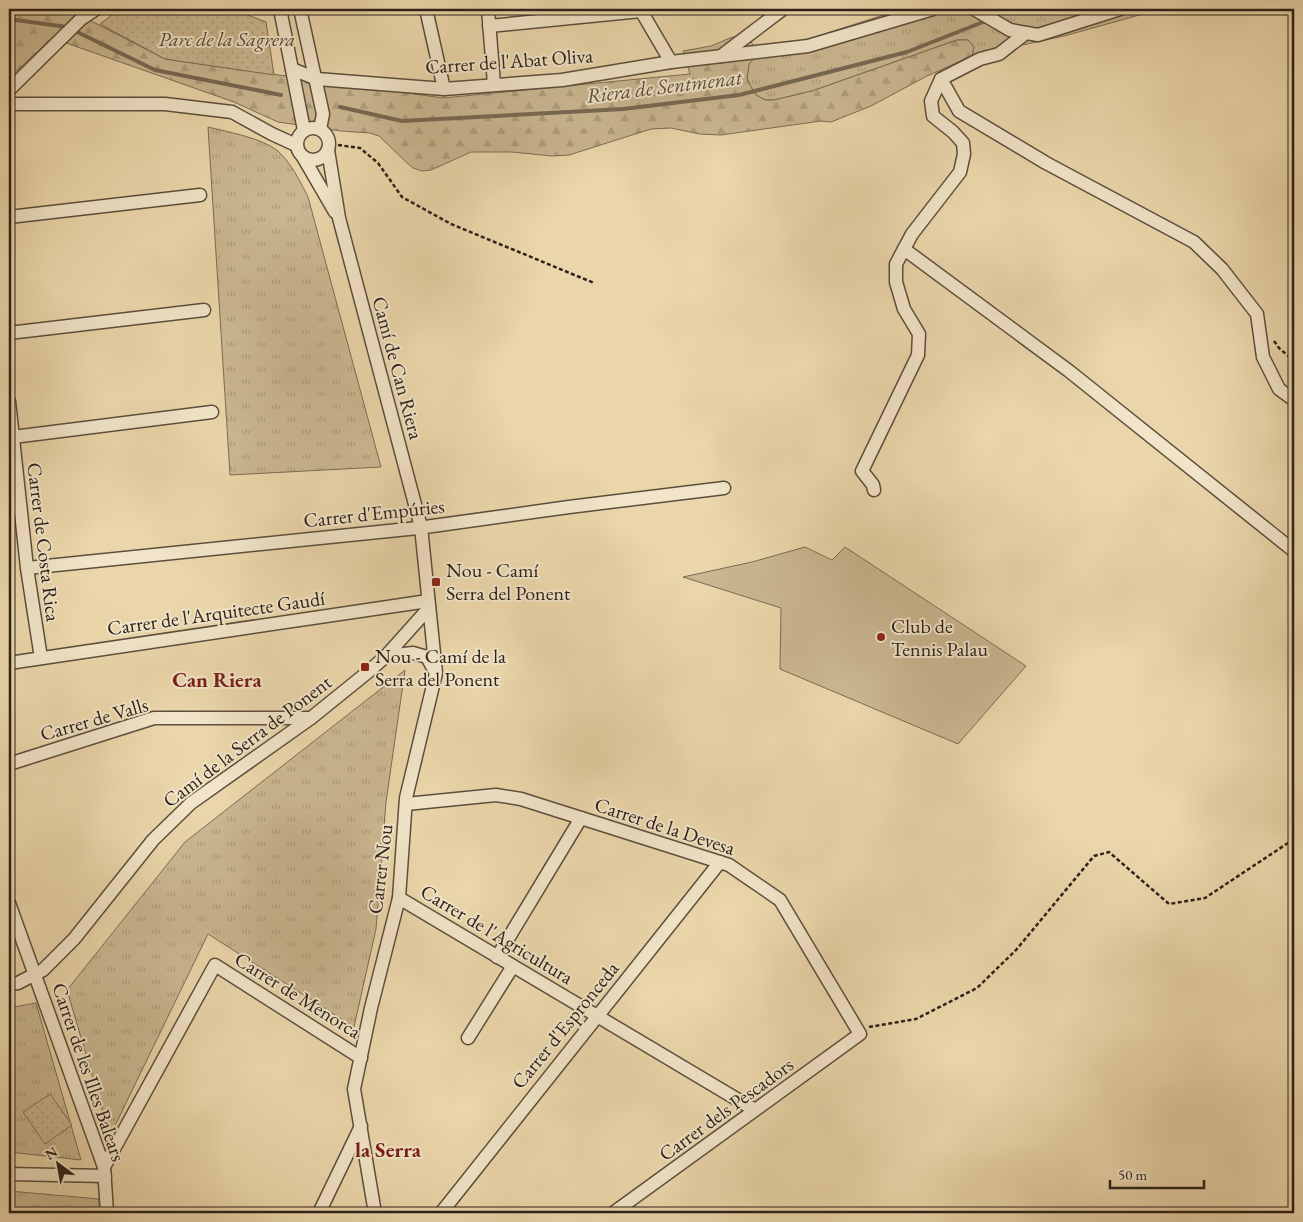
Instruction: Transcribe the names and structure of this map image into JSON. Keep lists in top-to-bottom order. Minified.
{"streets":{"street":["Carrer de l'Abat Oliva","Camí de Can Riera","Carrer d'Empúries","Carrer de Costa Rica","Carrer de l'Arquitecte Gaudí","Carrer de Valls","Camí de la Serra de Ponent","Carrer de la Devesa","Carrer Nou","Carrer de l'Agricultura","Carrer de Menorca","Carrer d'Espronceda","Carrer de les Illes Balears","Carrer dels Pescadors"]},"crossings":[["Camí de Can Riera","Carrer d'Empúries"],["Camí de Can Riera","Carrer Nou"],["Carrer d'Empúries","Carrer de Costa Rica"],["Carrer d'Empúries","Carrer Nou"],["Carrer de Costa Rica","Carrer de l'Arquitecte Gaudí"],["Carrer de l'Arquitecte Gaudí","Camí de la Serra de Ponent"],["Carrer de l'Arquitecte Gaudí","Carrer Nou"],["Carrer de Valls","Camí de la Serra de Ponent"],["Camí de la Serra de Ponent","Carrer Nou"],["Camí de la Serra de Ponent","Carrer de les Illes Balears"],["Carrer de la Devesa","Carrer Nou"],["Carrer de la Devesa","Carrer d'Espronceda"],["Carrer de la Devesa","Carrer dels Pescadors"],["Carrer Nou","Carrer de l'Agricultura"],["Carrer Nou","Carrer de Menorca"],["Carrer de l'Agricultura","Carrer d'Espronceda"],["Carrer de l'Agricultura","Carrer dels Pescadors"],["Carrer de Menorca","Carrer de les Illes Balears"]],"districts":["Can Riera","la Serra"],"water":["Riera de Sentmenat"],"parks":["Parc de la Sagrera"],"places":{"transit":["Nou - Camí Serra del Ponent","Nou - Camí de la Serra del Ponent"],"other":["Club de Tennis Palau"]},"scale_bar":"50 m","north":"top left"}
